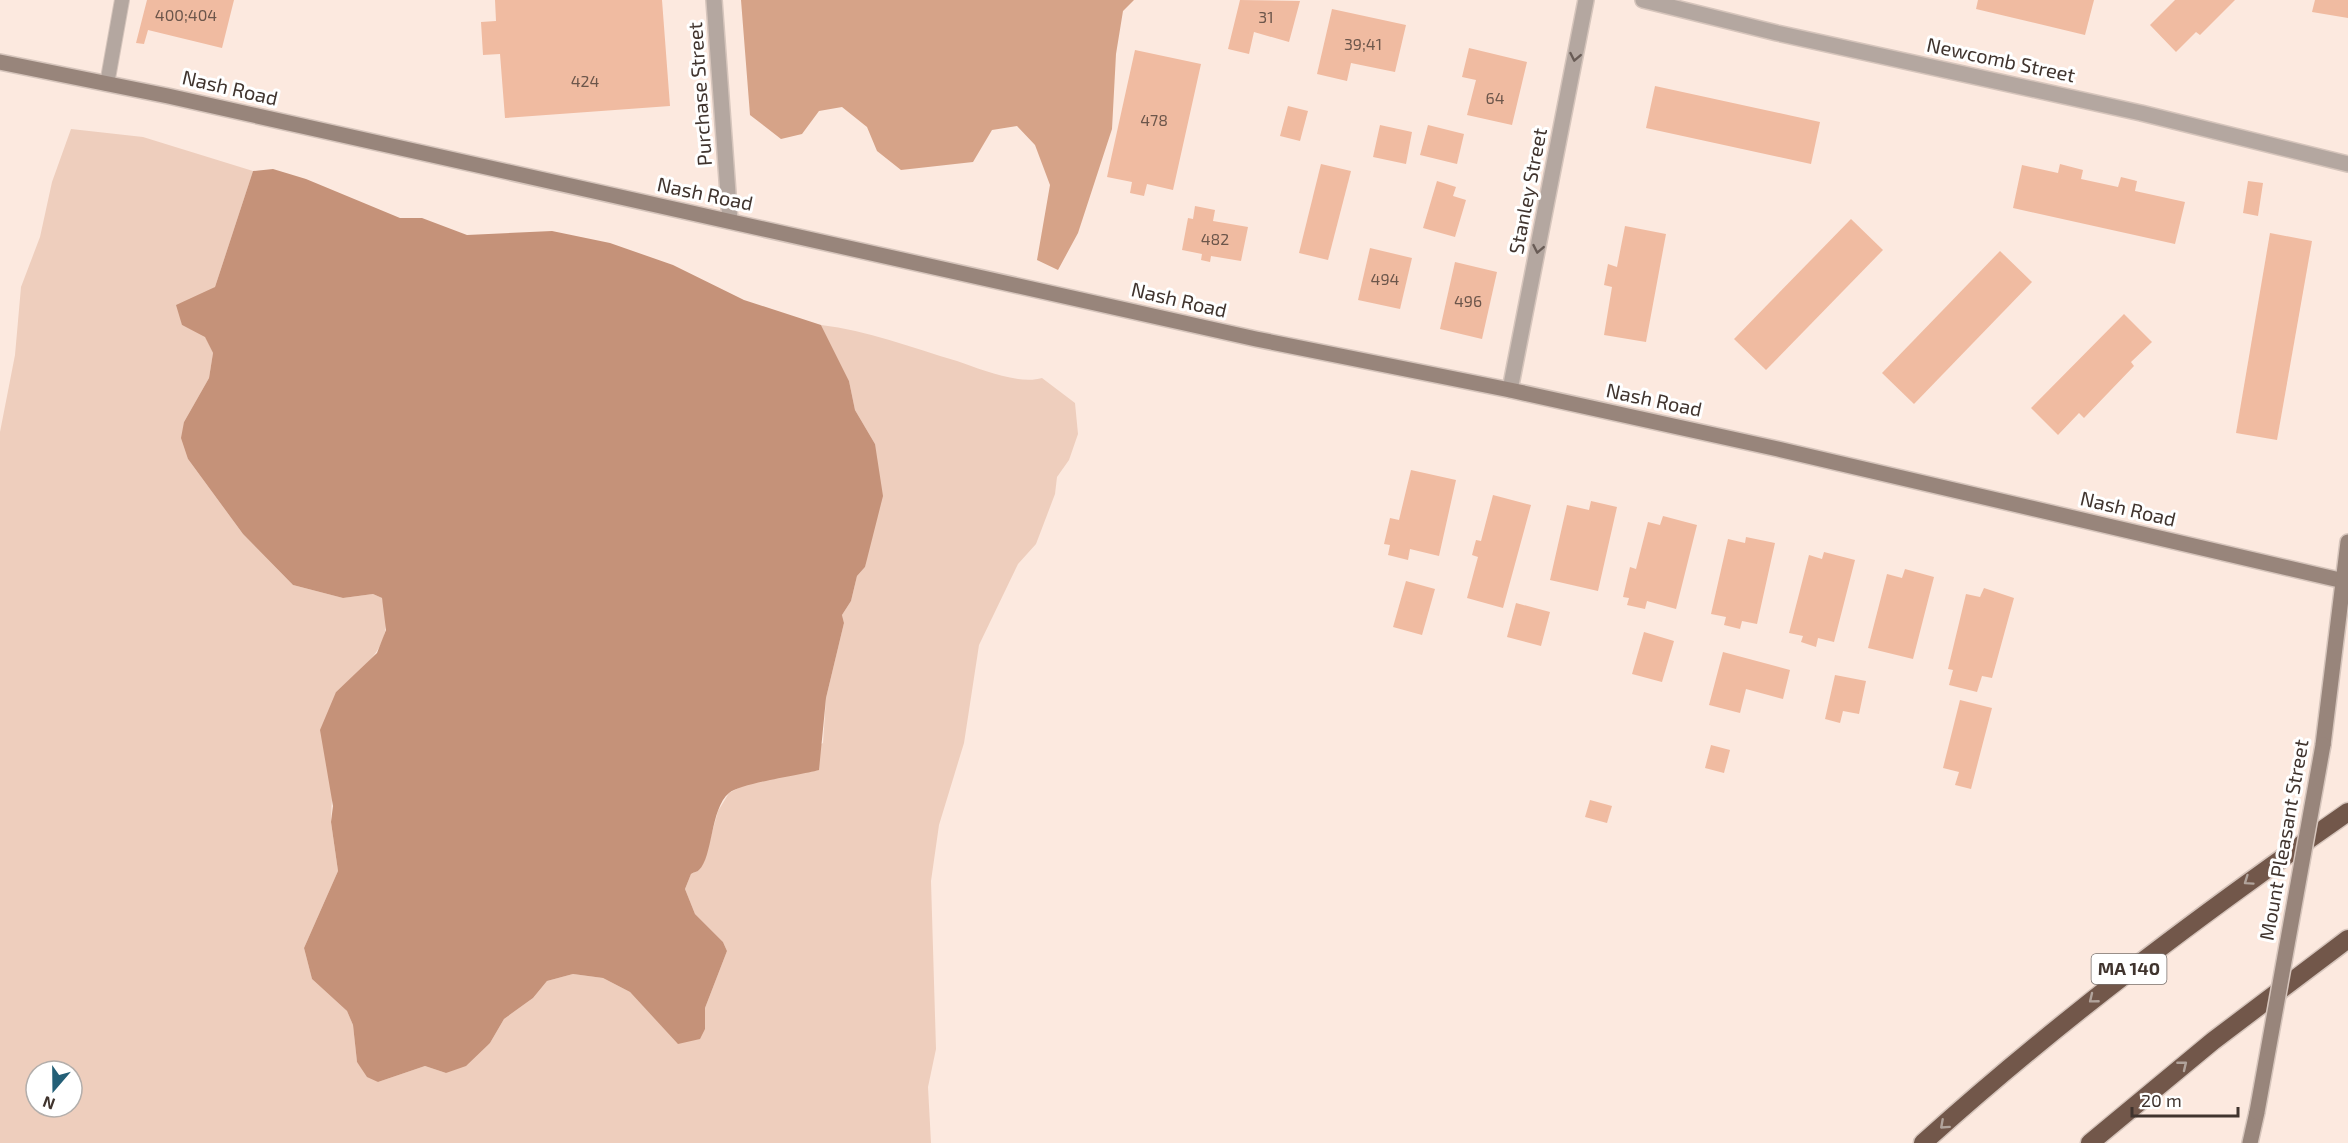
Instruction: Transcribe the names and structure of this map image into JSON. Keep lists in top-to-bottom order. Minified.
{"streets":{"highway":["MA 140"],"main road":["Nash Road","Mount Pleasant Street"],"street":["Newcomb Street","Purchase Street","Stanley Street"]},"crossings":[["Nash Road","Purchase Street"],["Nash Road","Stanley Street"],["Nash Road","Mount Pleasant Street"]],"one_way":["Stanley Street"],"house_numbers":["400;404","31","39;41","424","64","478","482","494","496"],"scale_bar":"20 m","north":"bottom"}
